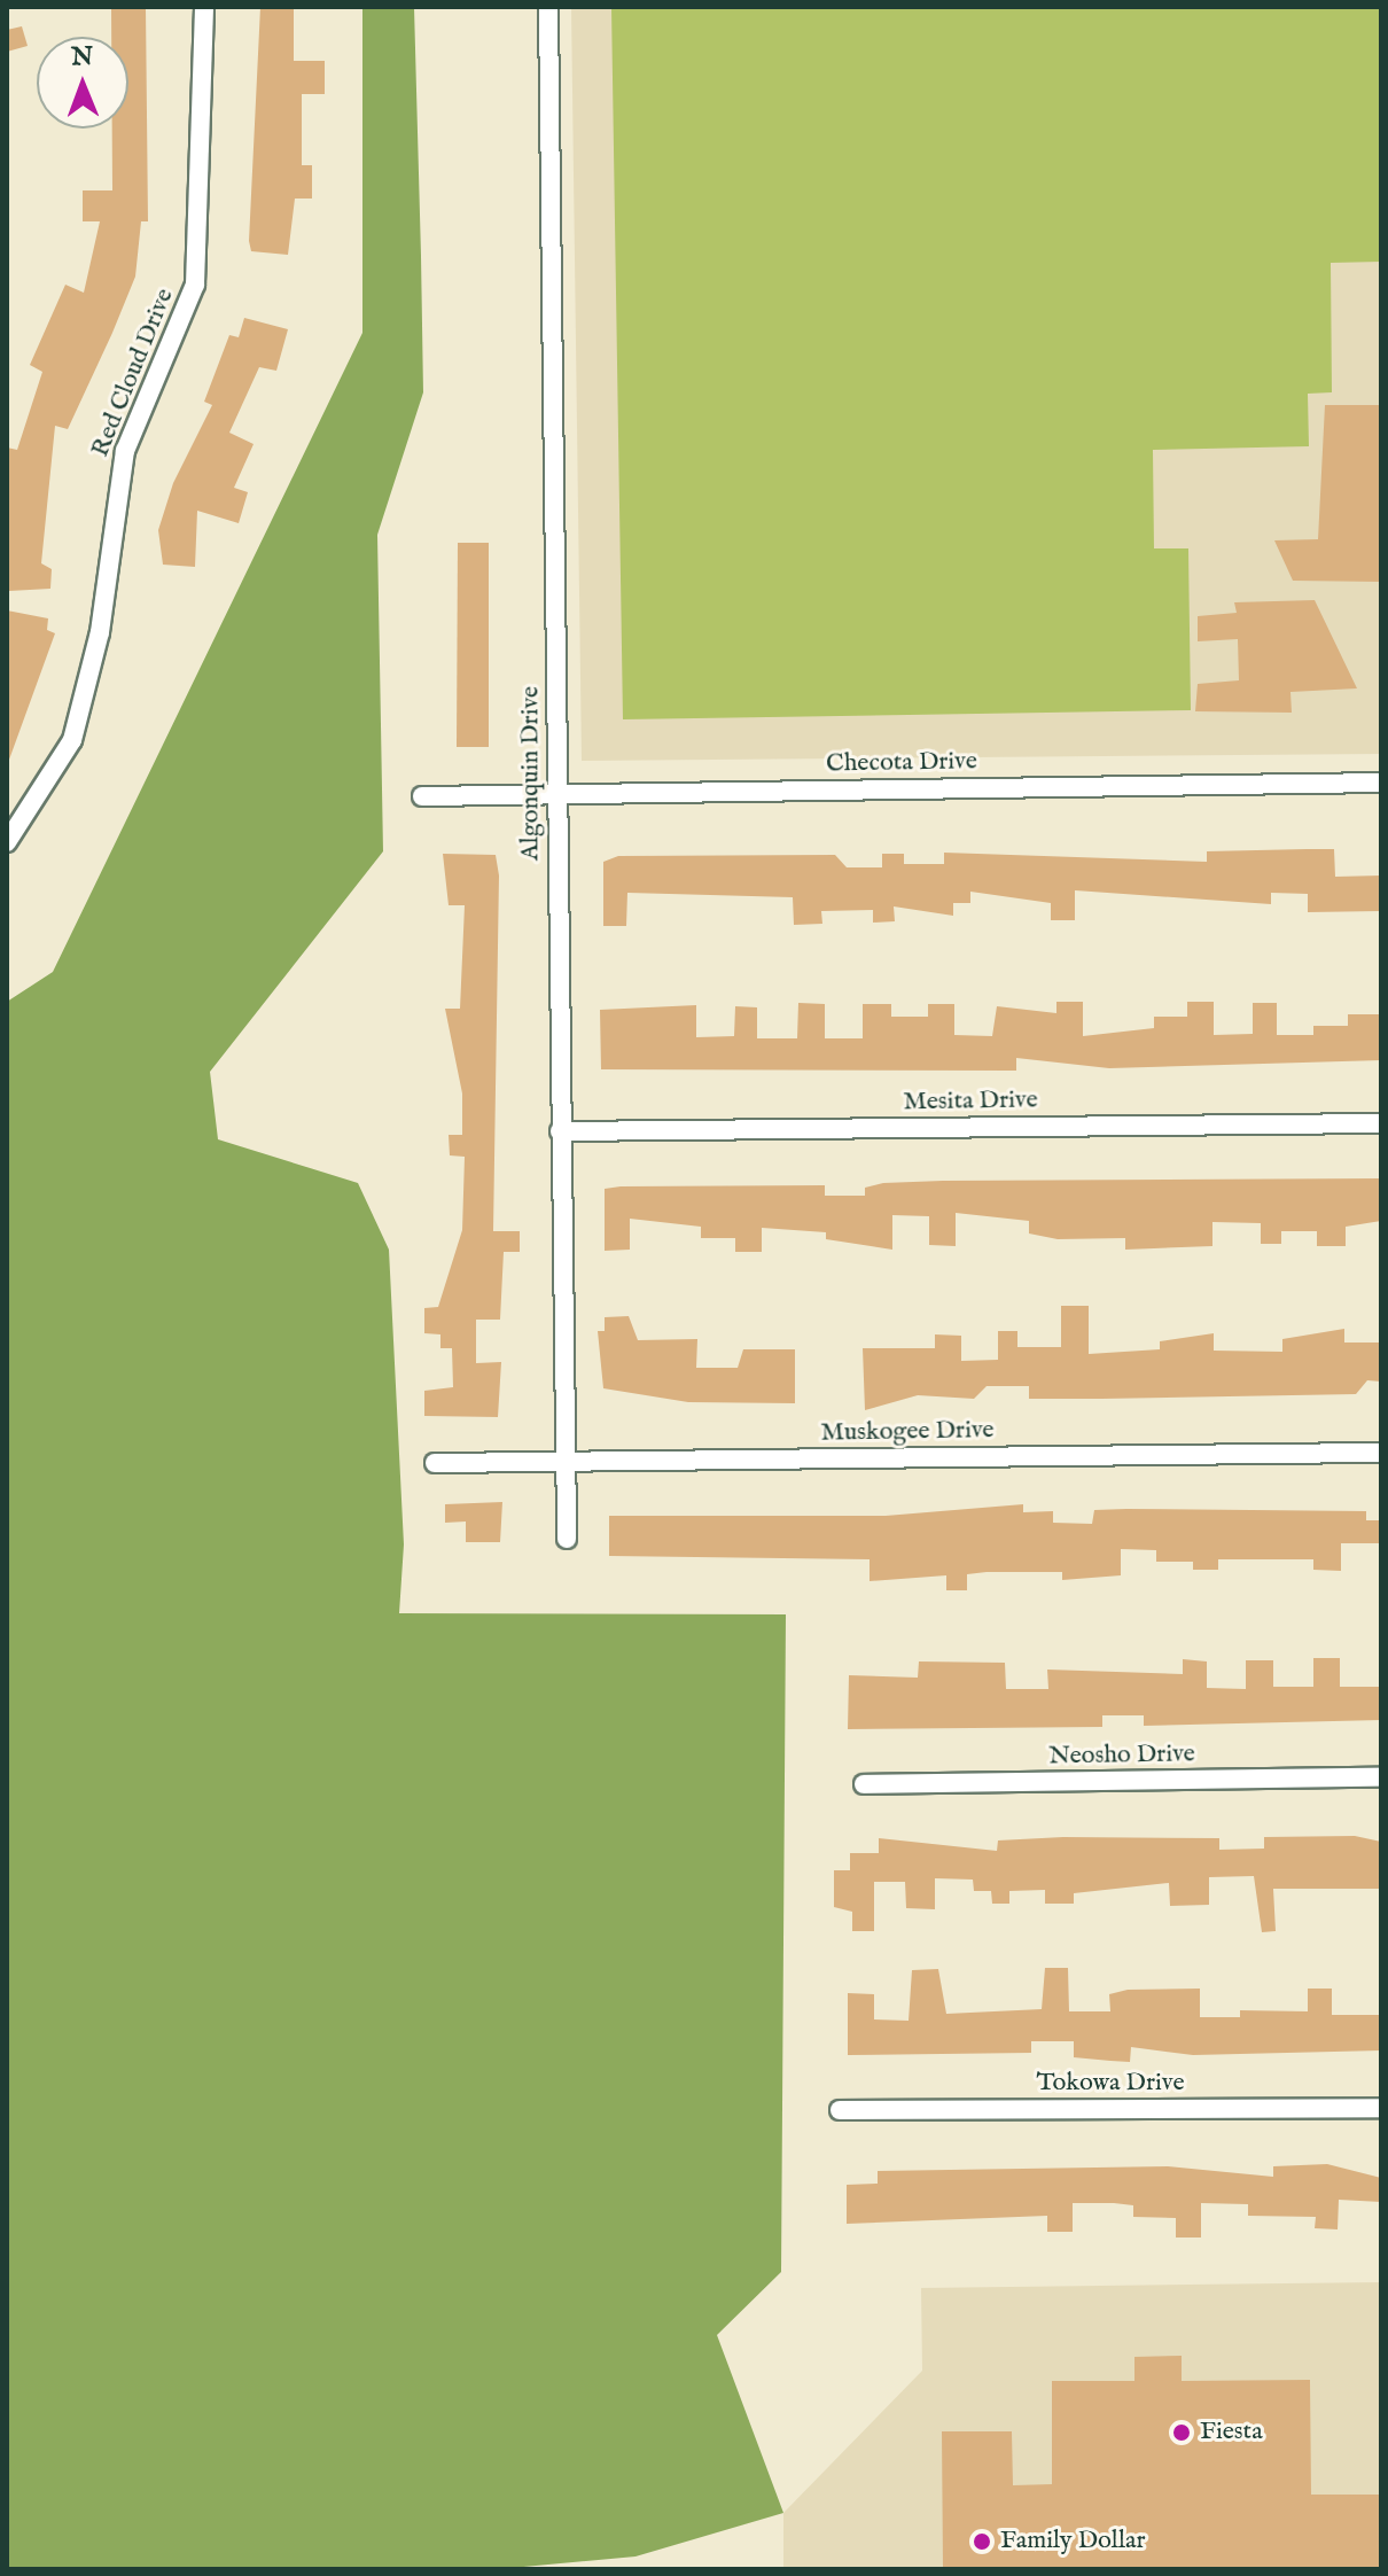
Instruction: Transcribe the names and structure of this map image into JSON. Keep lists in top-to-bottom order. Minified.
{"streets":{"street":["Red Cloud Drive","Checota Drive","Algonquin Drive","Mesita Drive","Muskogee Drive","Neosho Drive","Tokowa Drive"]},"crossings":[["Checota Drive","Algonquin Drive"],["Algonquin Drive","Mesita Drive"],["Algonquin Drive","Muskogee Drive"]],"places":["Fiesta","Family Dollar"],"north":"top"}
